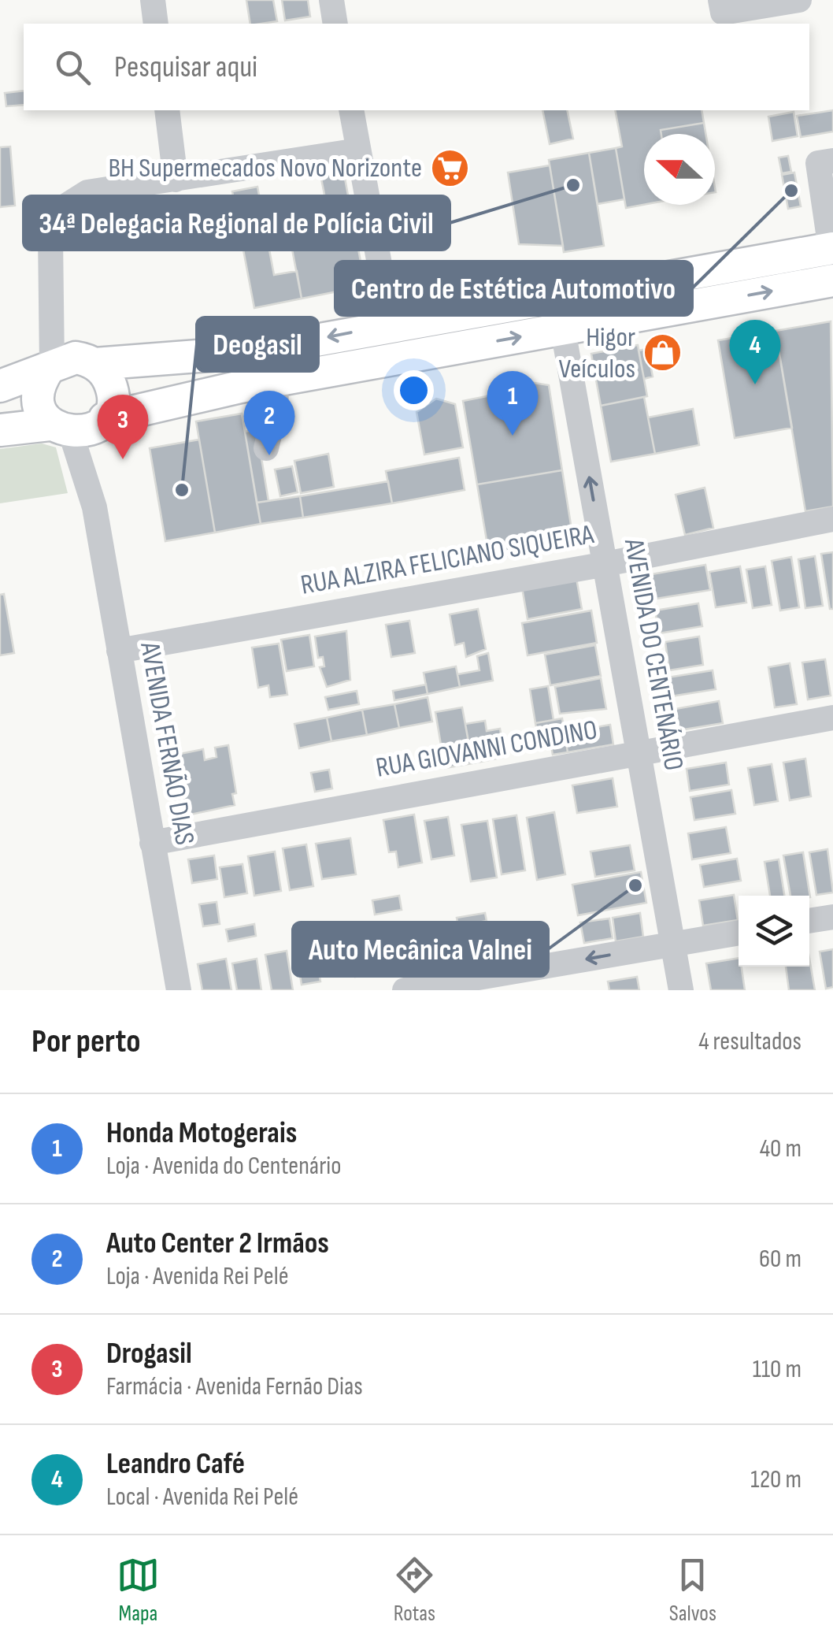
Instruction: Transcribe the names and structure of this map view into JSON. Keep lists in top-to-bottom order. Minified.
{"streets":{"street":["RUA ALZIRA FELICIANO SIQUEIRA","AVENIDA DO CENTENÁRIO","AVENIDA FERNÃO DIAS","RUA GIOVANNI CONDINO"]},"crossings":[["RUA ALZIRA FELICIANO SIQUEIRA","AVENIDA DO CENTENÁRIO"],["RUA ALZIRA FELICIANO SIQUEIRA","AVENIDA FERNÃO DIAS"],["AVENIDA DO CENTENÁRIO","RUA GIOVANNI CONDINO"],["AVENIDA FERNÃO DIAS","RUA GIOVANNI CONDINO"]],"one_way":["AVENIDA DO CENTENÁRIO"],"places":{"supermarket":["BH Supermecados Novo Norizonte"],"other":["34ª Delegacia Regional de Polícia Civil","Centro de Estética Automotivo","Deogasil","Auto Mecânica Valnei"],"shop":["Higor Veículos"]},"north":"left","page":{"search":"Pesquisar aqui","pins":["4","1","2","3"],"heading":["Por perto","4 resultados"],"list":[{"mark":"1","name":"Honda Motogerais","note":"Loja · Avenida do Centenário","value":"40 m"},{"mark":"2","name":"Auto Center 2 Irmãos","note":"Loja · Avenida Rei Pelé","value":"60 m"},{"mark":"3","name":"Drogasil","note":"Farmácia · Avenida Fernão Dias","value":"110 m"},{"mark":"4","name":"Leandro Café","note":"Local · Avenida Rei Pelé","value":"120 m"}],"nav":["Mapa","Rotas","Salvos"]}}
